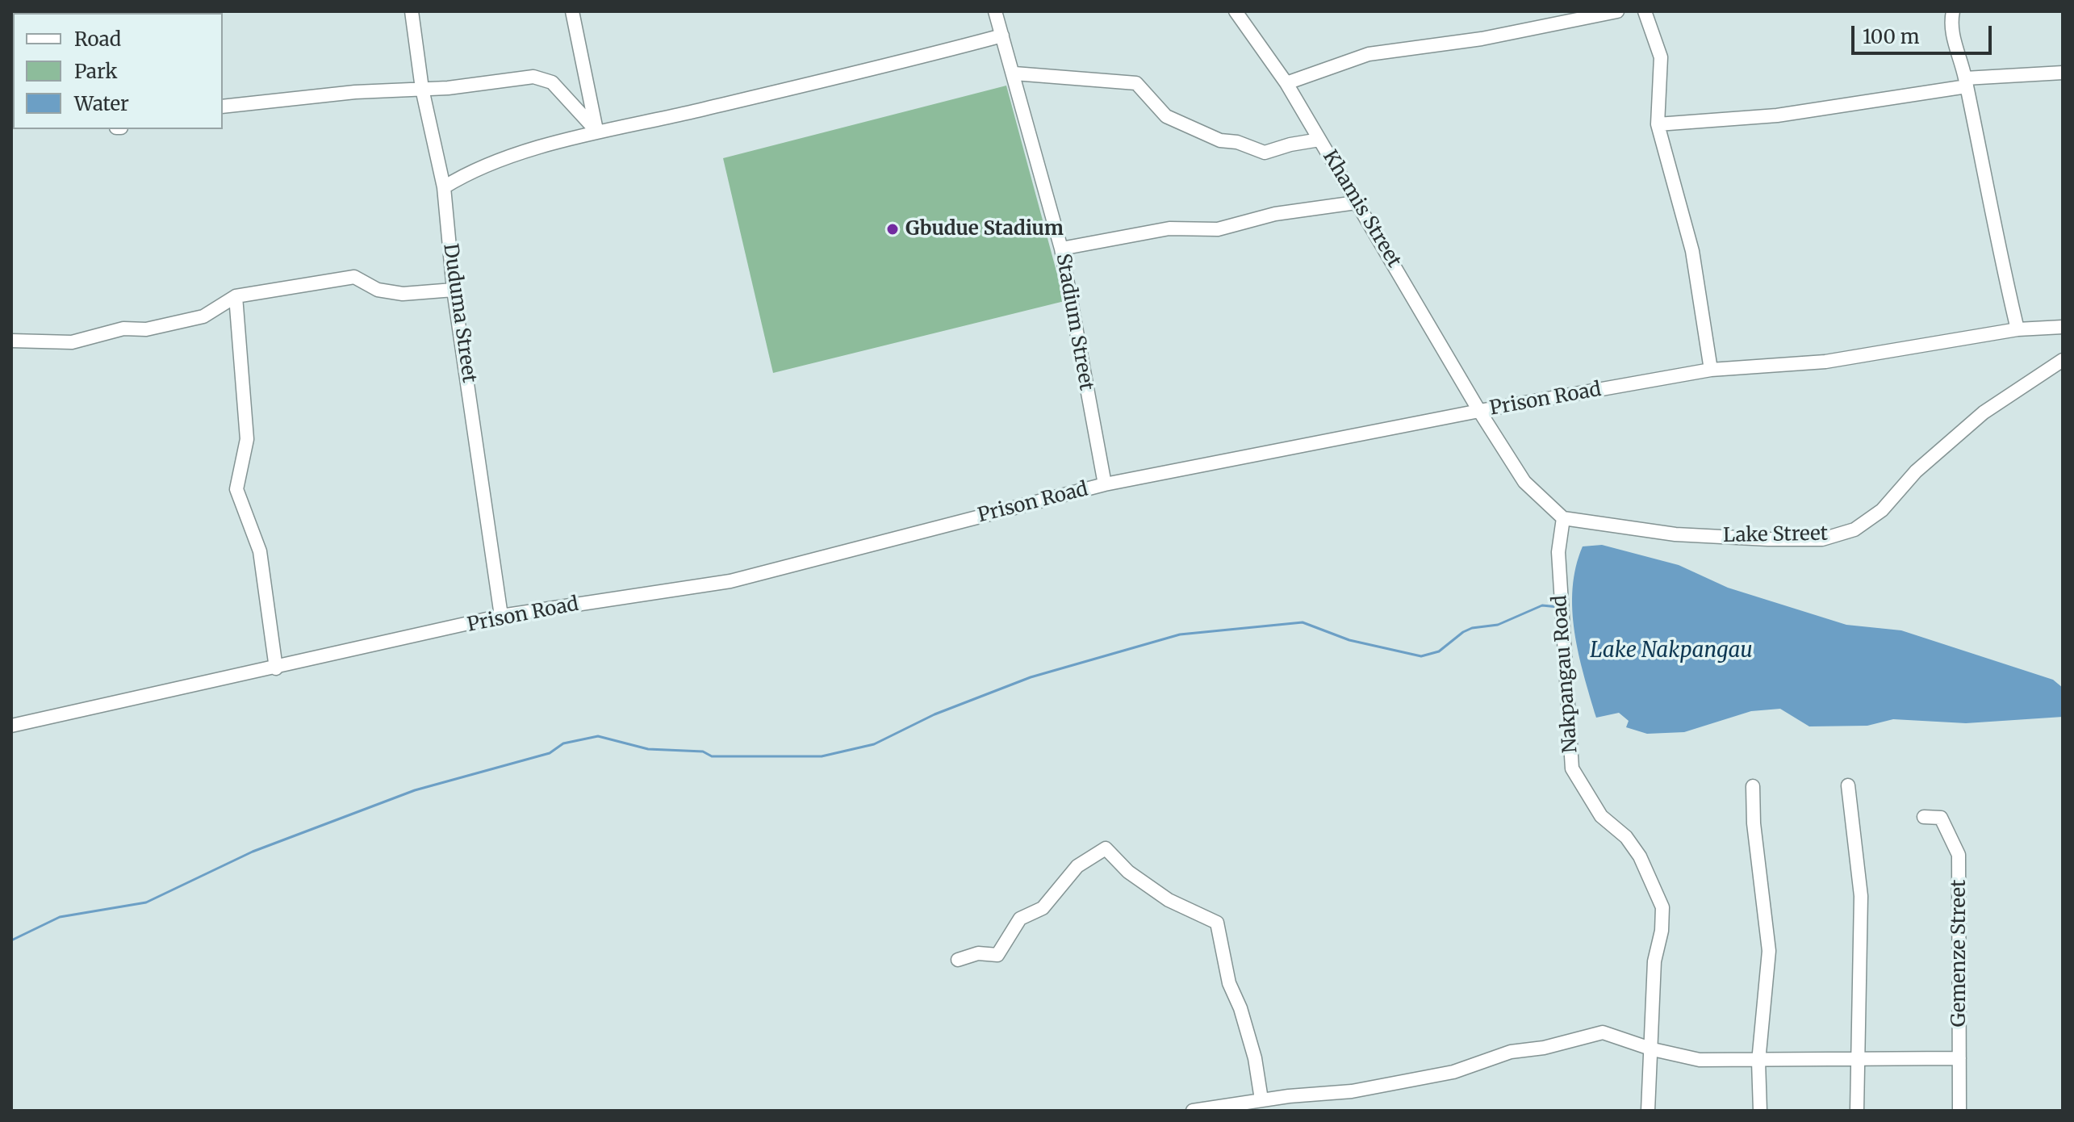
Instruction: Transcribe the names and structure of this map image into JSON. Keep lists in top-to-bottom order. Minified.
{"streets":{"street":["Khamis Street","Duduma Street","Stadium Street","Prison Road","Lake Street","Nakpangau Road","Gemenze Street"]},"crossings":[["Khamis Street","Prison Road"],["Duduma Street","Prison Road"],["Stadium Street","Prison Road"],["Lake Street","Nakpangau Road"]],"water":["Lake Nakpangau"],"places":["Gbudue Stadium"],"legend":["Road","Park","Water"],"scale_bar":"100 m"}
